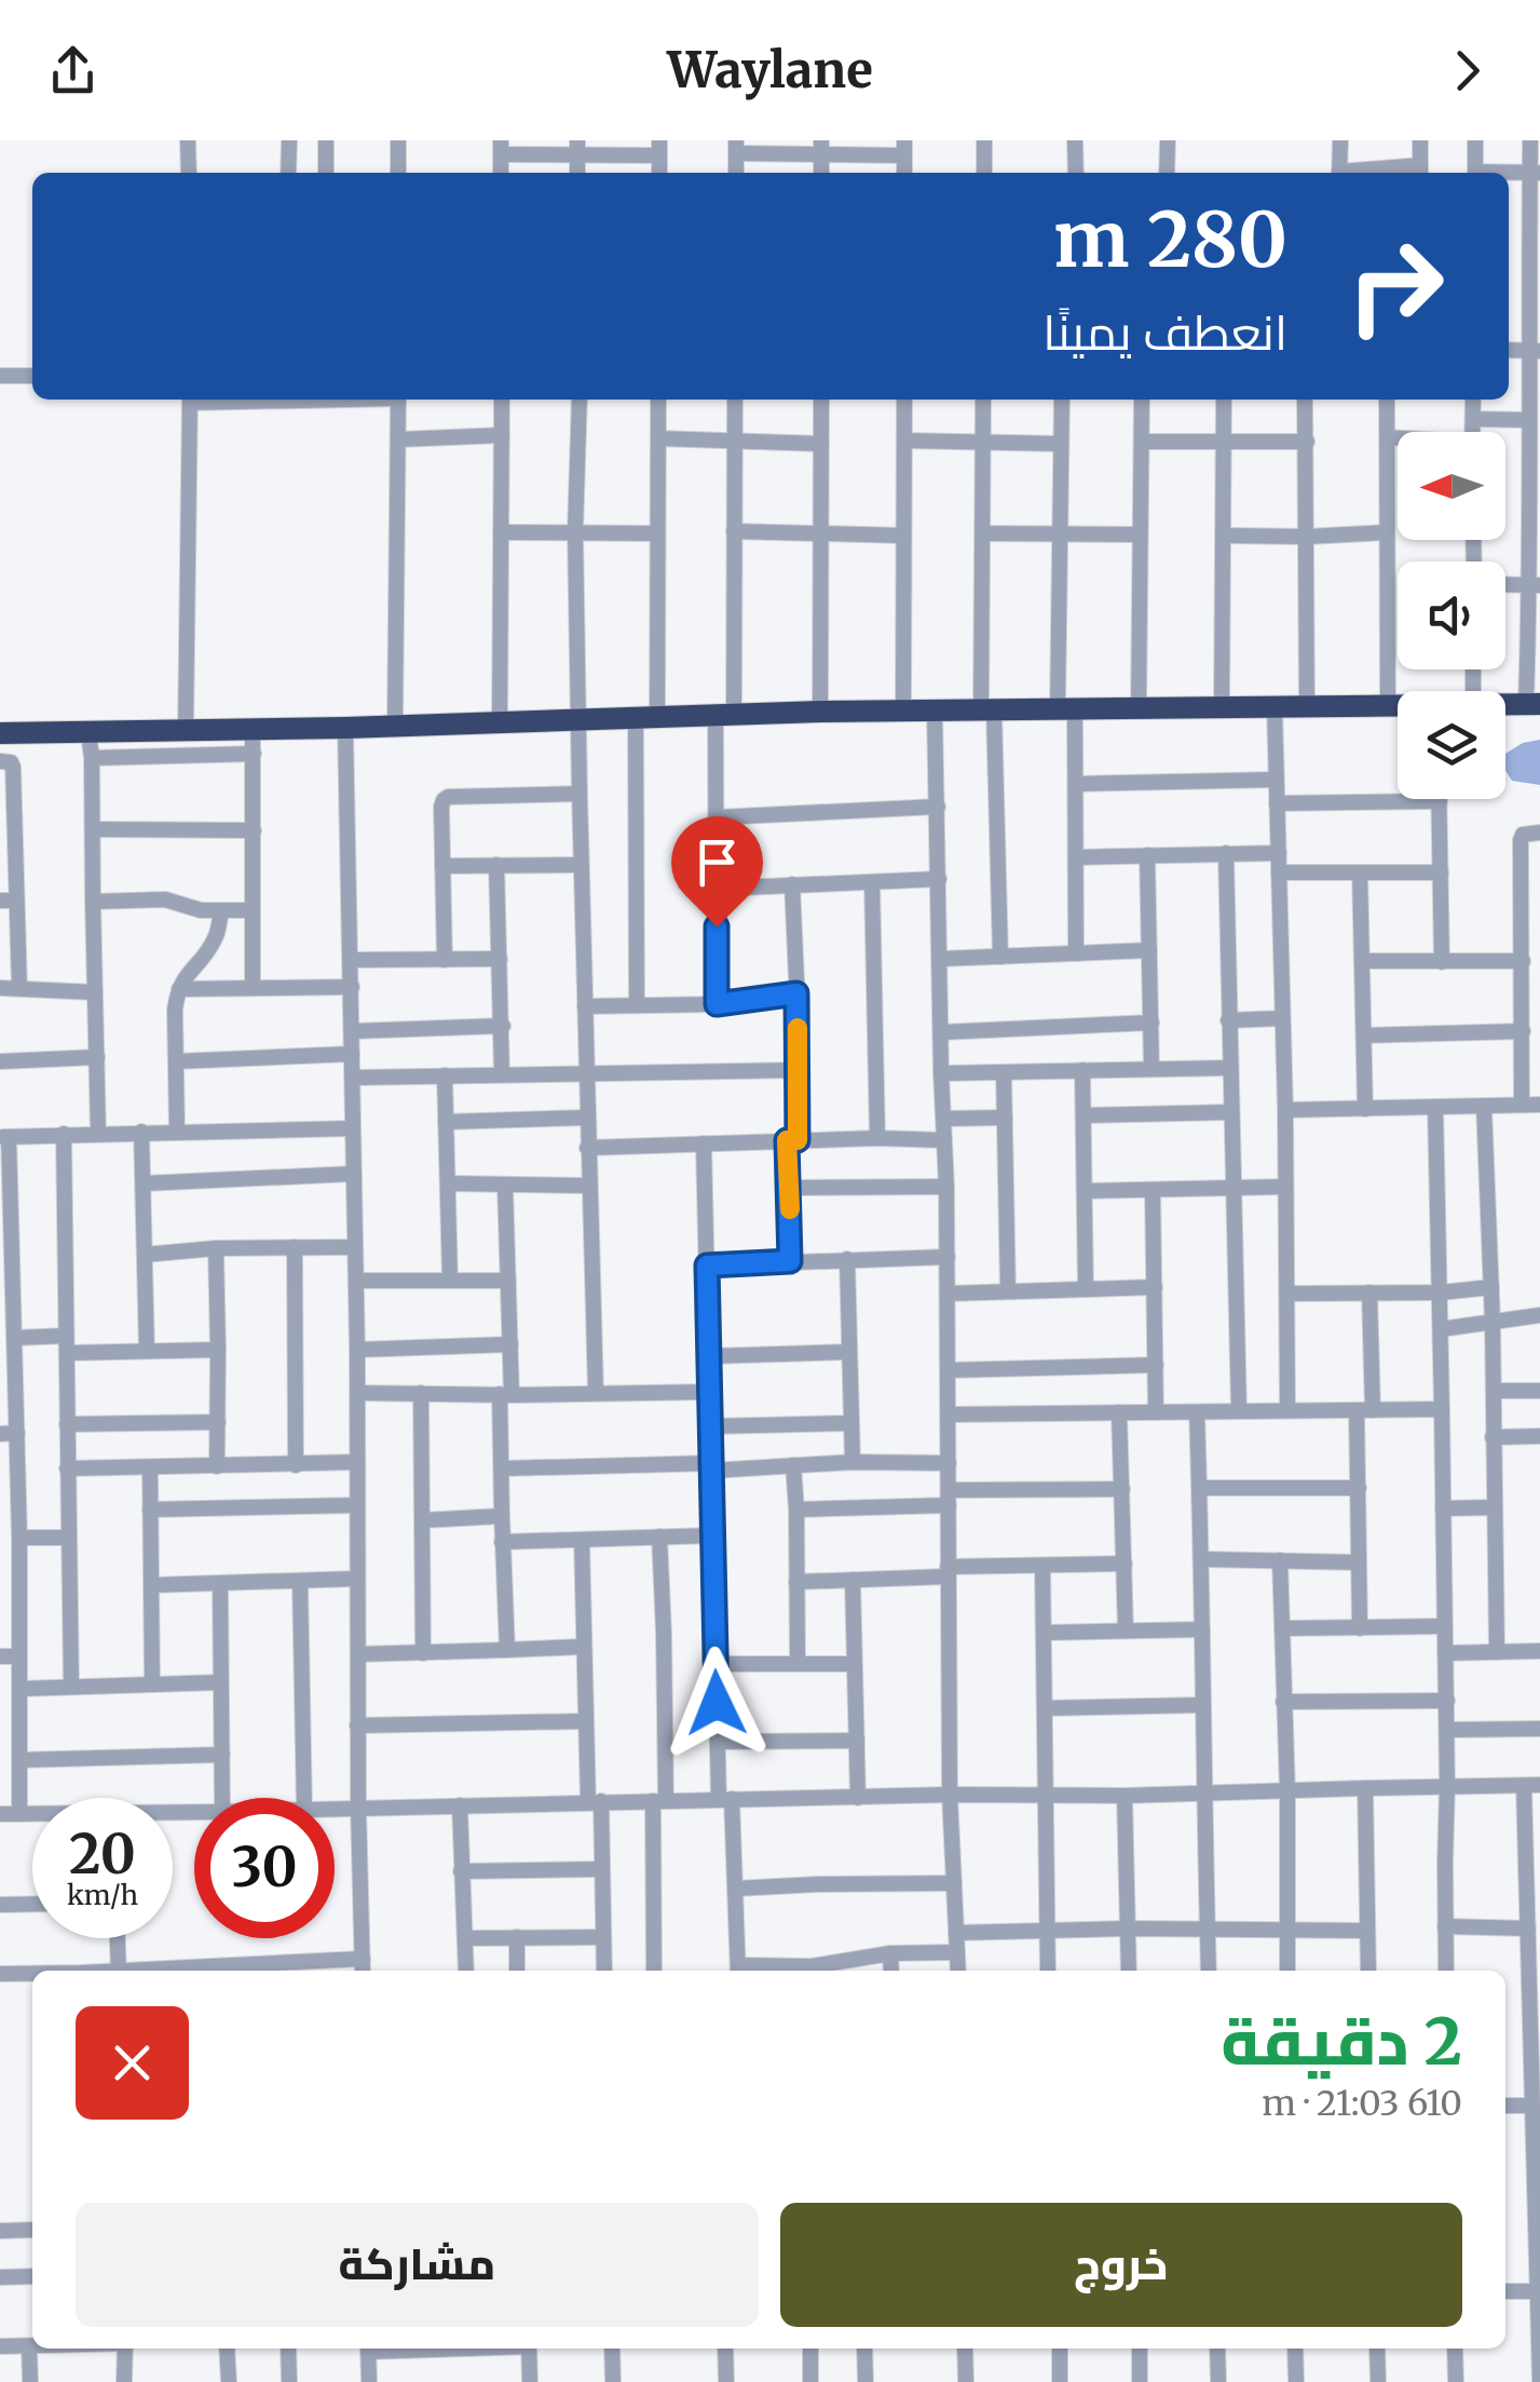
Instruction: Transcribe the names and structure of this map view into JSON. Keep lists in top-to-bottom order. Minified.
{"north":"left","page":{"header":"Waylane","turn":["280 m","انعطف يمينًا"],"speed":"20 km/h","limit":"30","heading":["2 دقيقة","610 m · 21:03"],"buttons":["خروج","مشاركة"]}}
